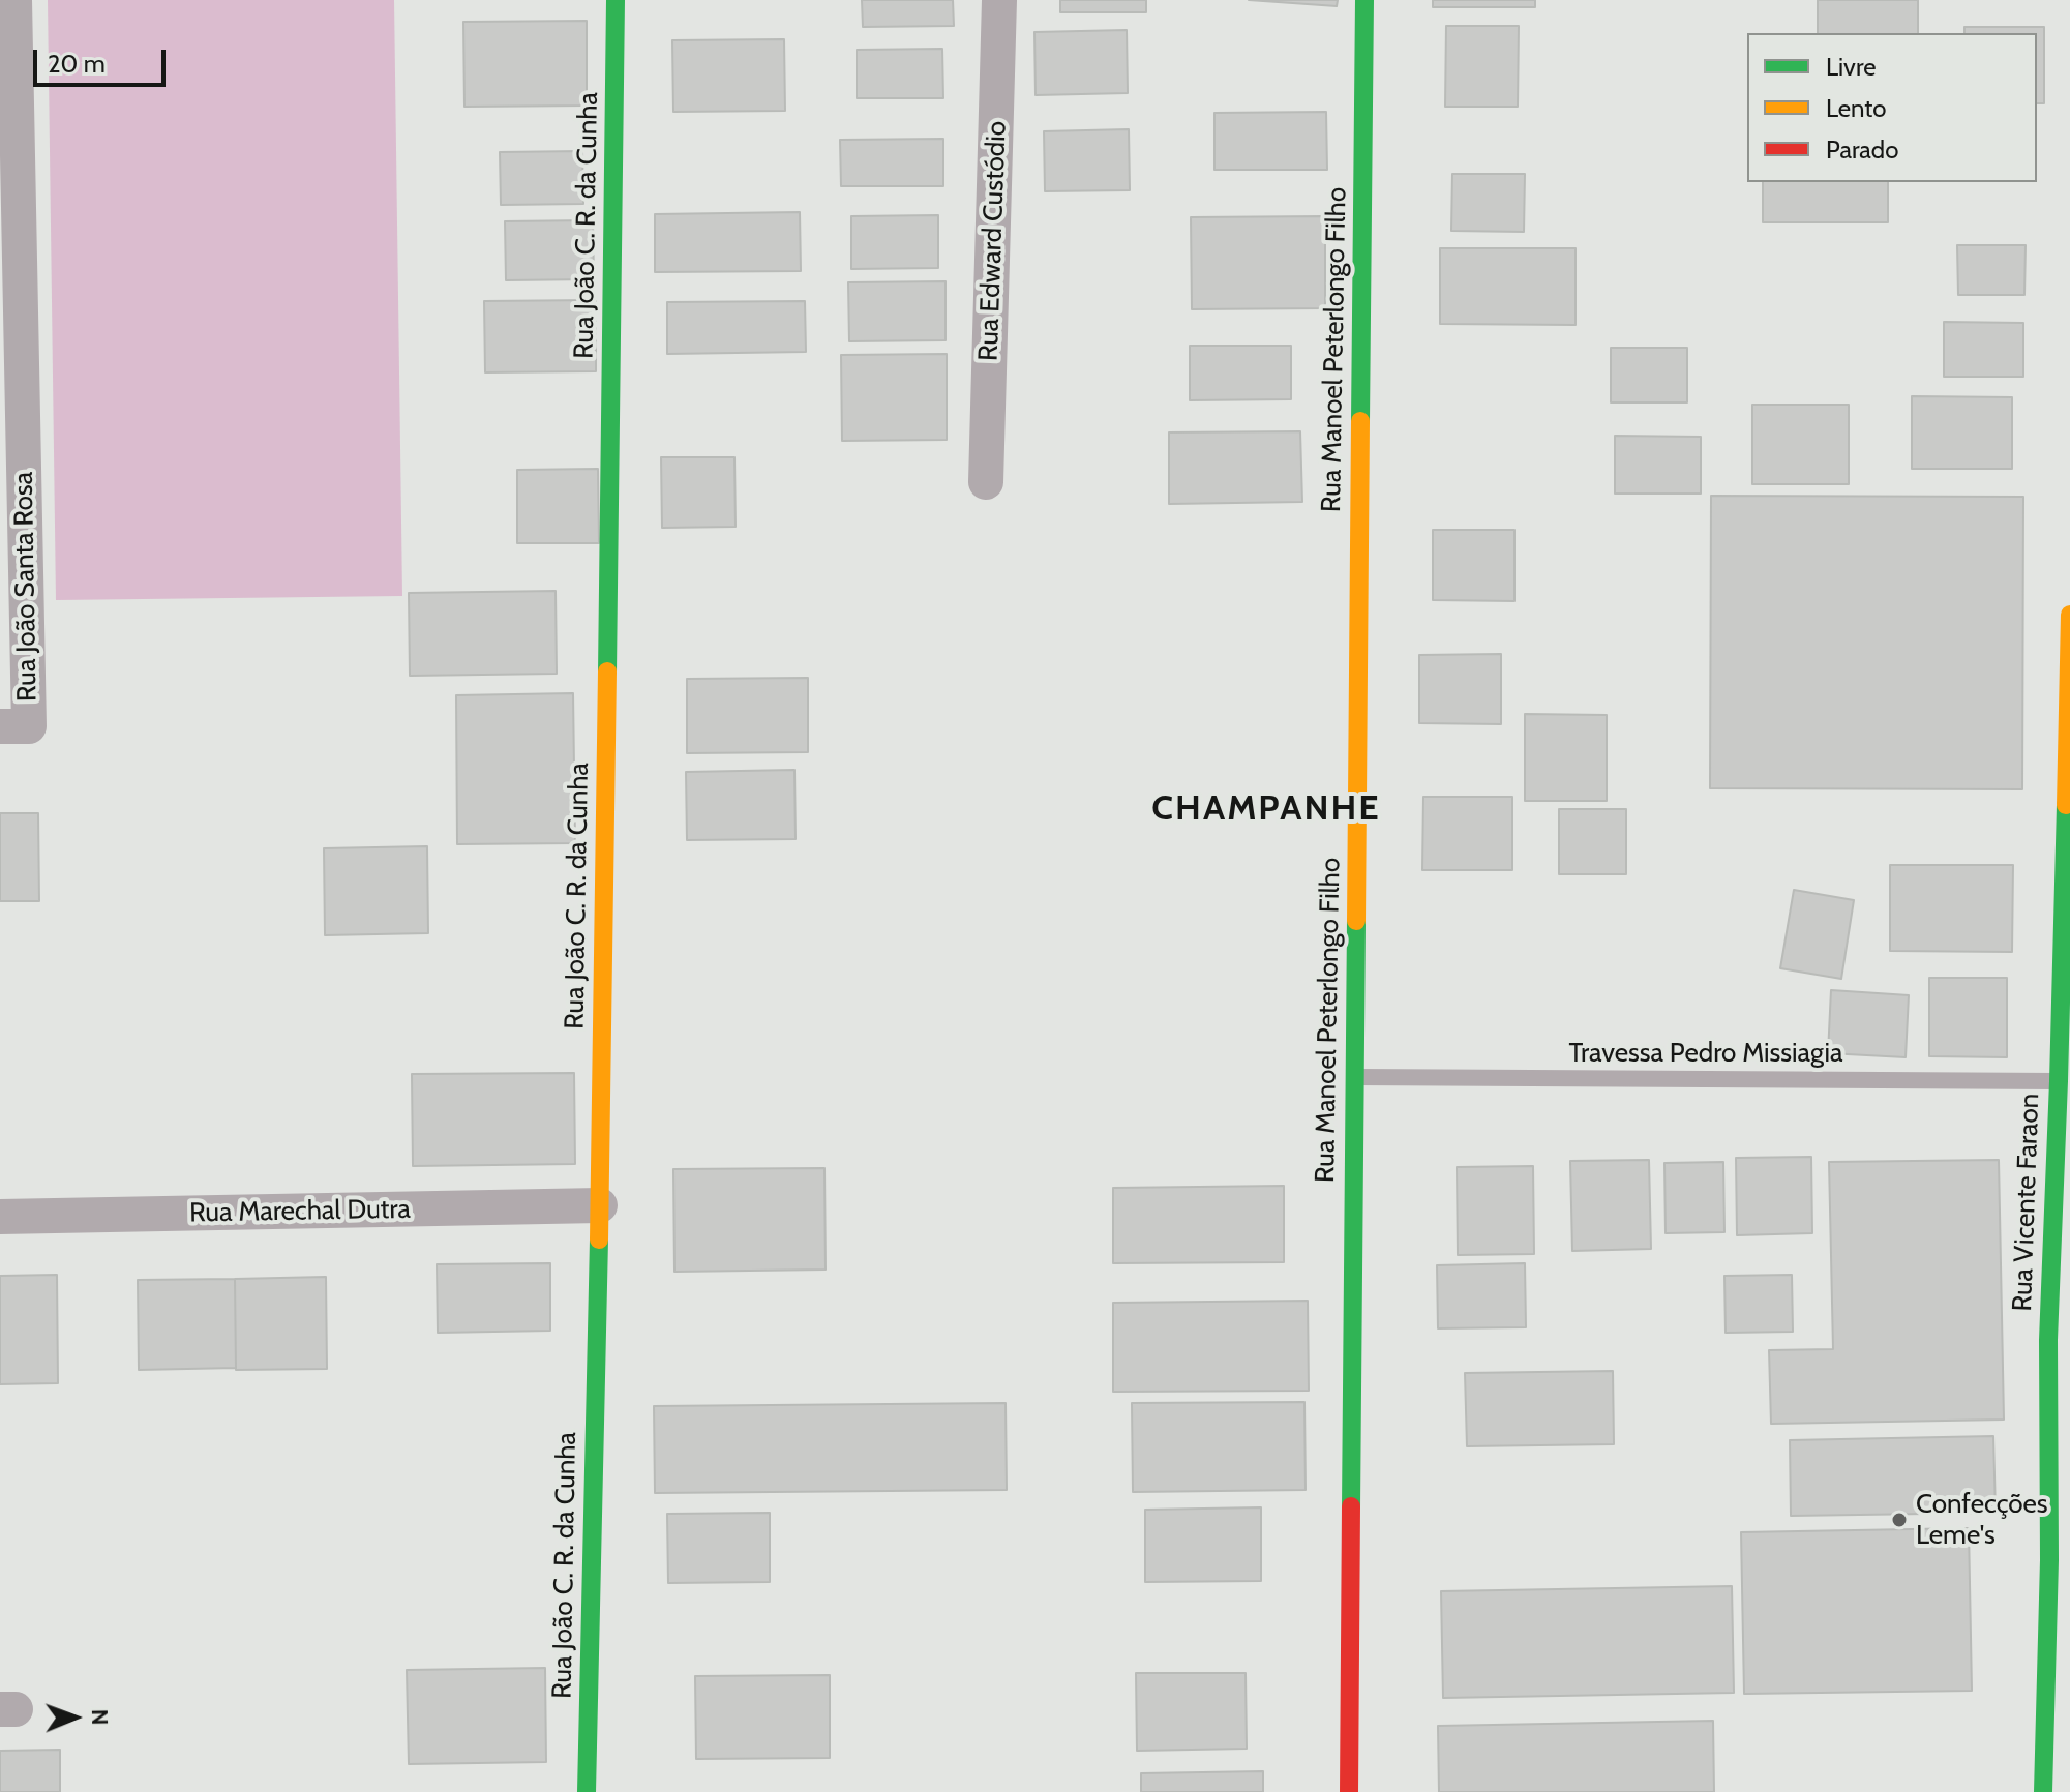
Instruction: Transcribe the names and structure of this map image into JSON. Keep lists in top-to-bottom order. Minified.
{"streets":{"street":["Rua João C. R. da Cunha","Rua Edward Custódio","Rua Manoel Peterlongo Filho","Rua João Santa Rosa","Rua Vicente Faraon","Rua Marechal Dutra"],"lane":["Travessa Pedro Missiagia"]},"crossings":[["Rua João C. R. da Cunha","Rua Marechal Dutra"],["Rua Manoel Peterlongo Filho","Travessa Pedro Missiagia"],["Travessa Pedro Missiagia","Rua Vicente Faraon"]],"districts":["CHAMPANHE"],"places":["Confecções Leme's"],"legend":["Livre","Lento","Parado"],"scale_bar":"20 m","north":"right"}
